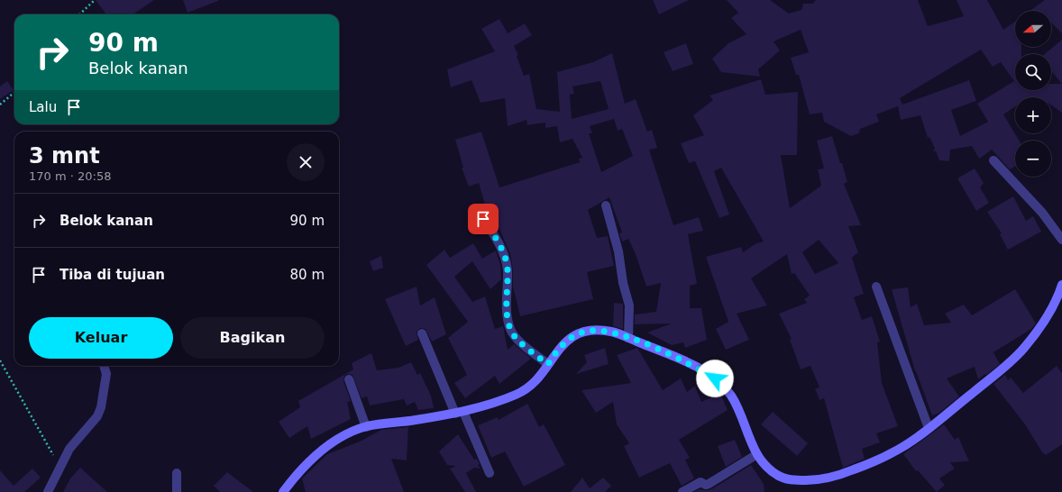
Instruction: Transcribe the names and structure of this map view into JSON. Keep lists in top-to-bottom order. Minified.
{"north":"left","page":{"map_buttons":["+","−"],"turn":["90 m","Belok kanan"],"then":"Lalu","heading":["3 mnt","170 m · 20:58"],"list":[{"name":"Belok kanan","value":"90 m"},{"name":"Tiba di tujuan","value":"80 m"}],"buttons":["Keluar","Bagikan"]}}
